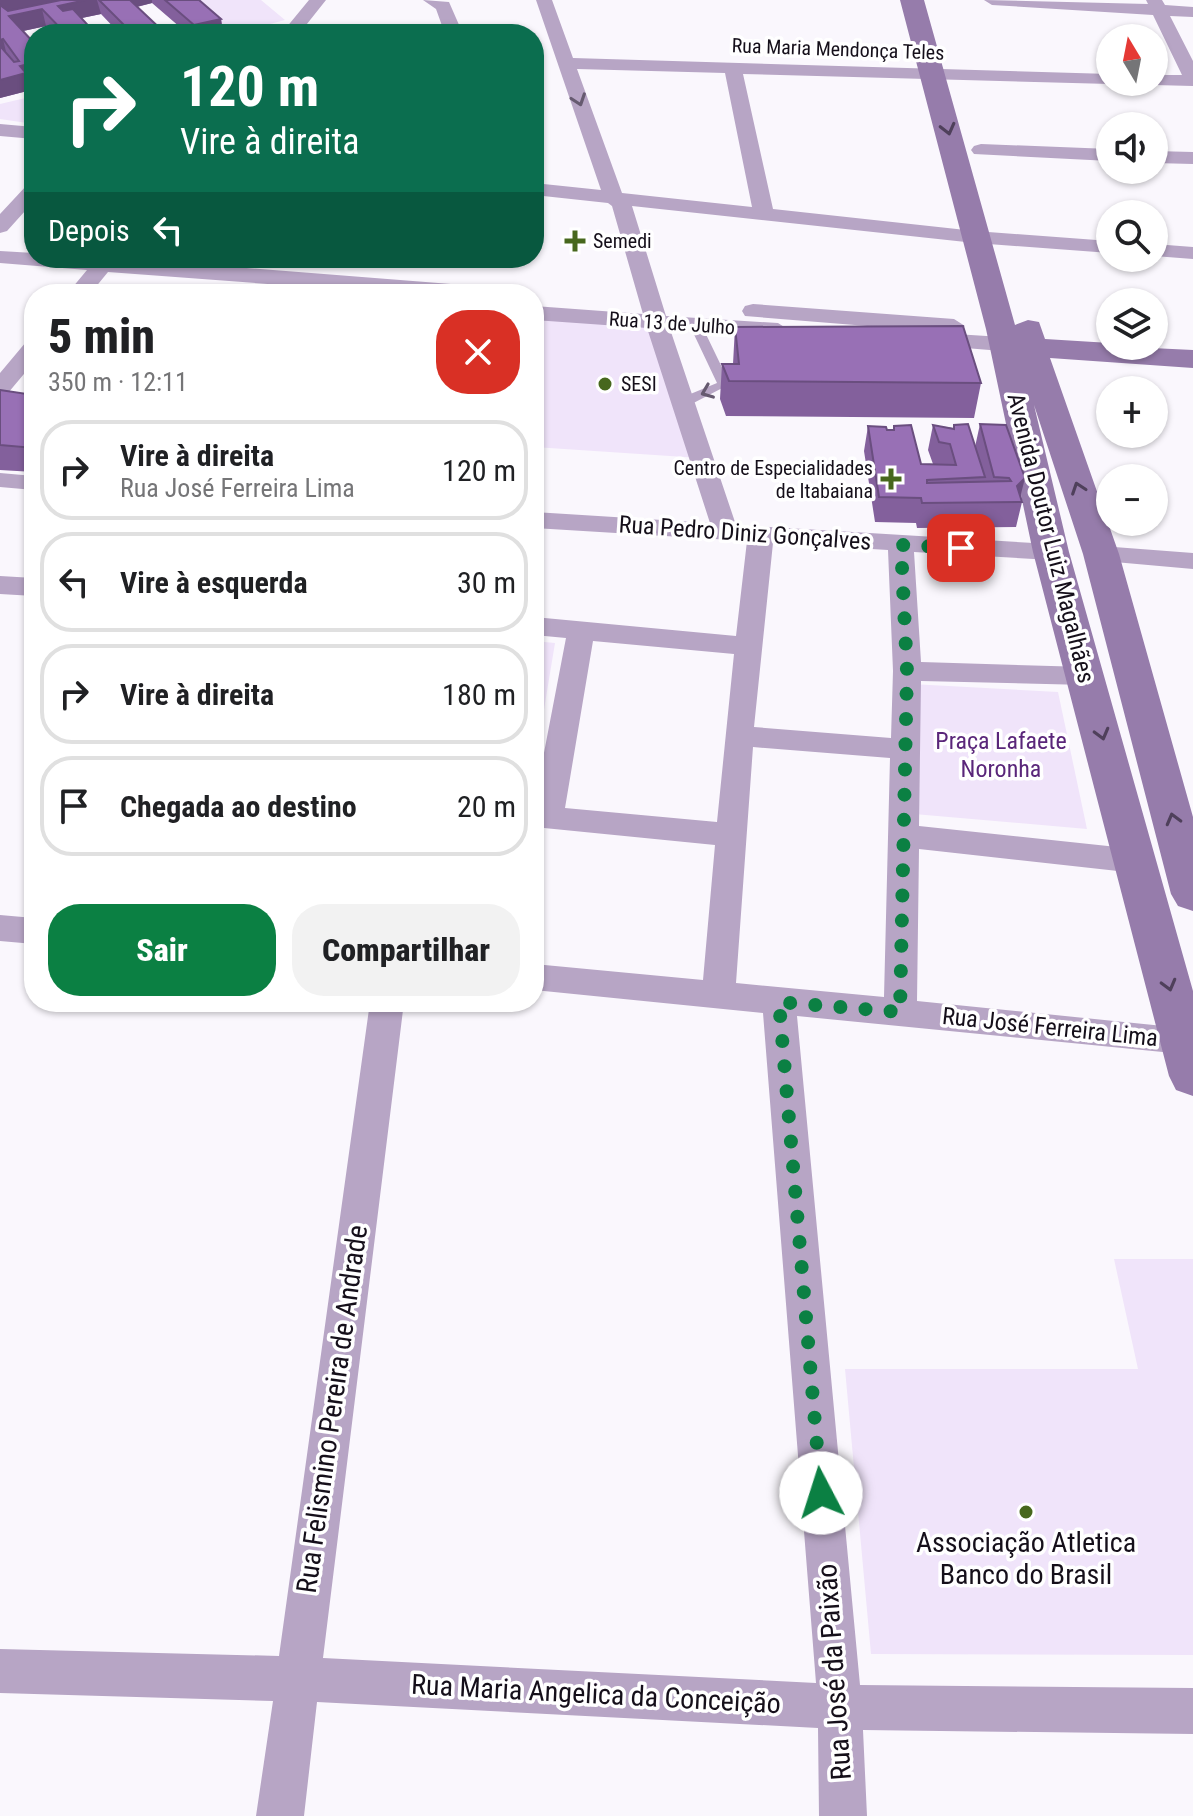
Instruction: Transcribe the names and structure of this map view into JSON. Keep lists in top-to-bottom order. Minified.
{"streets":{"street":["Rua Maria Mendonça Teles","Rua 13 de Julho","Rua Pedro Diniz Gonçalves","Avenida Doutor Luiz Magalhães","Rua José Ferreira Lima","Rua Felismino Pereira de Andrade","Rua José da Paixão","Rua Maria Angelica da Conceição"]},"crossings":[["Rua Maria Mendonça Teles","Avenida Doutor Luiz Magalhães"],["Rua 13 de Julho","Avenida Doutor Luiz Magalhães"],["Rua Pedro Diniz Gonçalves","Avenida Doutor Luiz Magalhães"],["Avenida Doutor Luiz Magalhães","Rua José Ferreira Lima"],["Rua José Ferreira Lima","Rua José da Paixão"],["Rua Felismino Pereira de Andrade","Rua Maria Angelica da Conceição"],["Rua José da Paixão","Rua Maria Angelica da Conceição"]],"parks":["Praça Lafaete Noronha"],"places":{"health":["Semedi","Centro de Especialidades de Itabaiana"],"other":["SESI","Associação Atletica Banco do Brasil"]},"north":"top","page":{"map_buttons":["+","−"],"turn":["120 m","Vire à direita"],"then":"Depois","heading":["5 min","350 m · 12:11"],"list":[{"name":"Vire à direita","note":"Rua José Ferreira Lima","value":"120 m"},{"name":"Vire à esquerda","value":"30 m"},{"name":"Vire à direita","value":"180 m"},{"name":"Chegada ao destino","value":"20 m"}],"buttons":["Sair","Compartilhar"]}}
